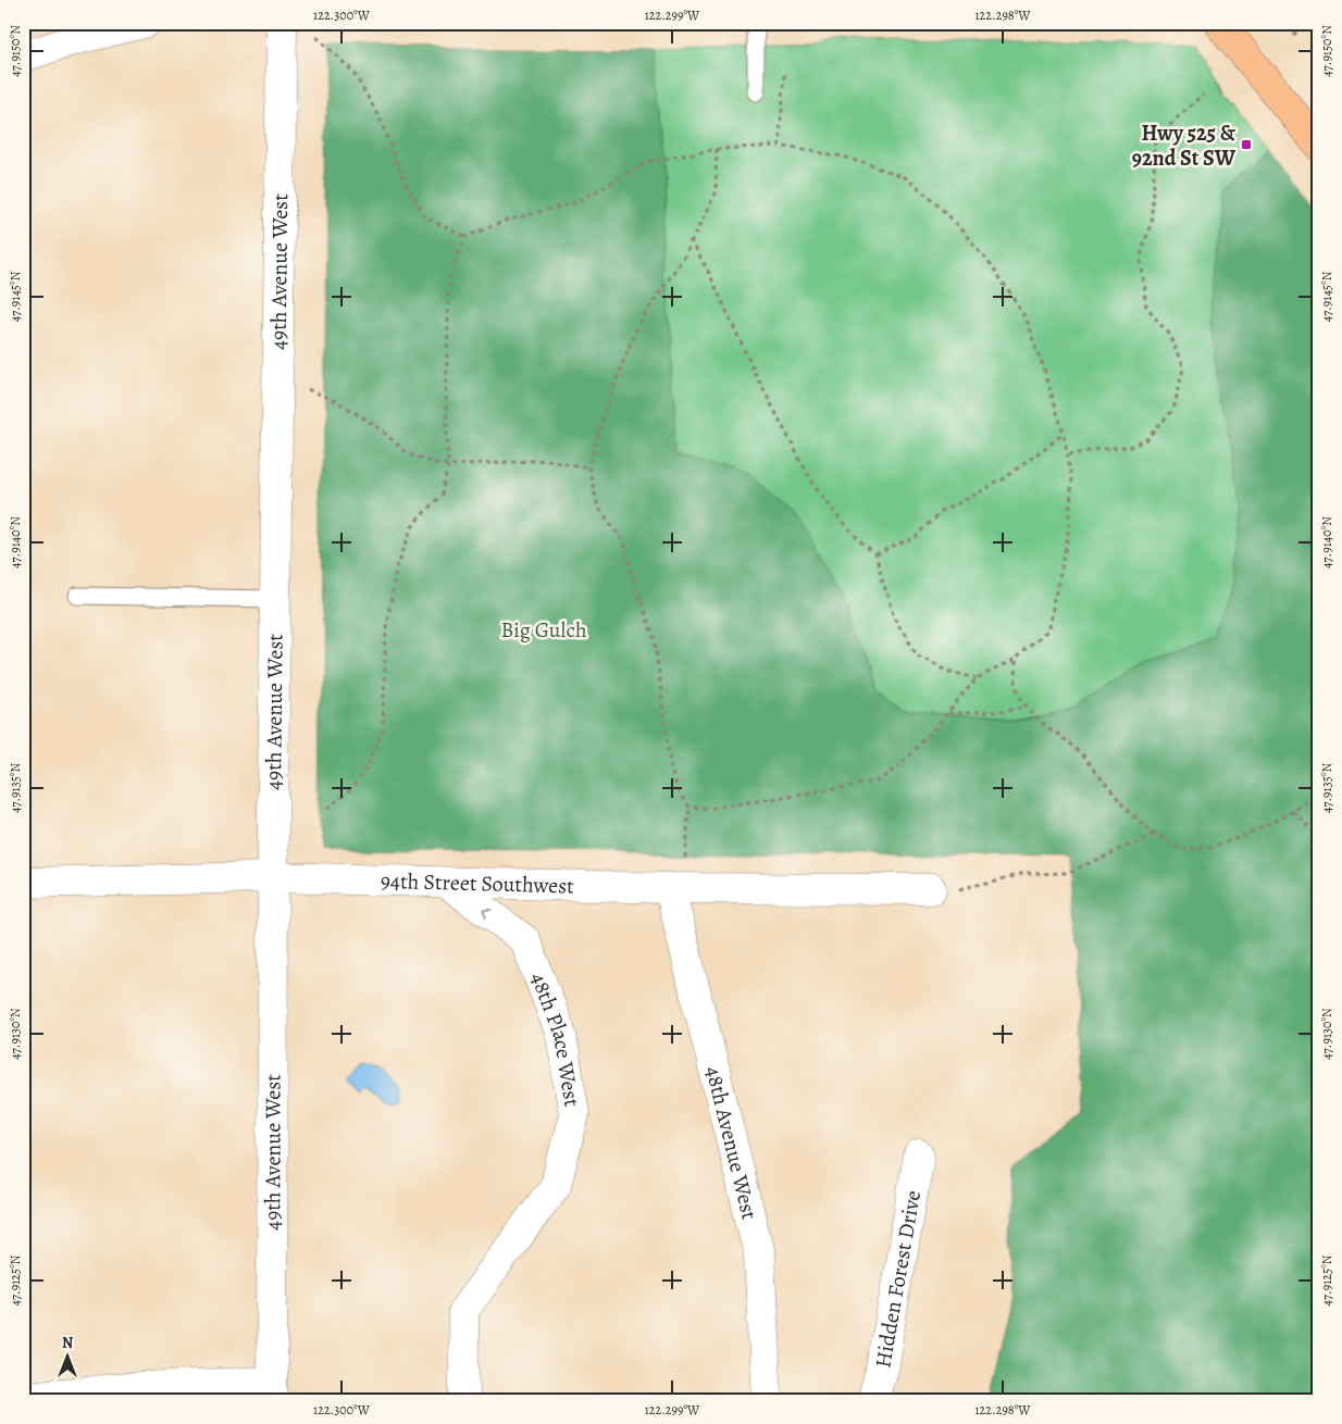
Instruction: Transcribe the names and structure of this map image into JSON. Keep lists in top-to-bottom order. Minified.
{"streets":{"street":["49th Avenue West","94th Street Southwest","48th Place West","48th Avenue West","Hidden Forest Drive"]},"crossings":[["49th Avenue West","94th Street Southwest"],["94th Street Southwest","48th Place West"],["94th Street Southwest","48th Avenue West"]],"one_way":["48th Place West"],"parks":["Big Gulch"],"places":{"transit":["Hwy 525 & 92nd St SW"]},"north":"top","coordinates":["122.300°W","122.299°W","122.298°W","47.9150°N","47.9145°N","47.9140°N","47.9135°N","47.9130°N","47.9125°N"]}
